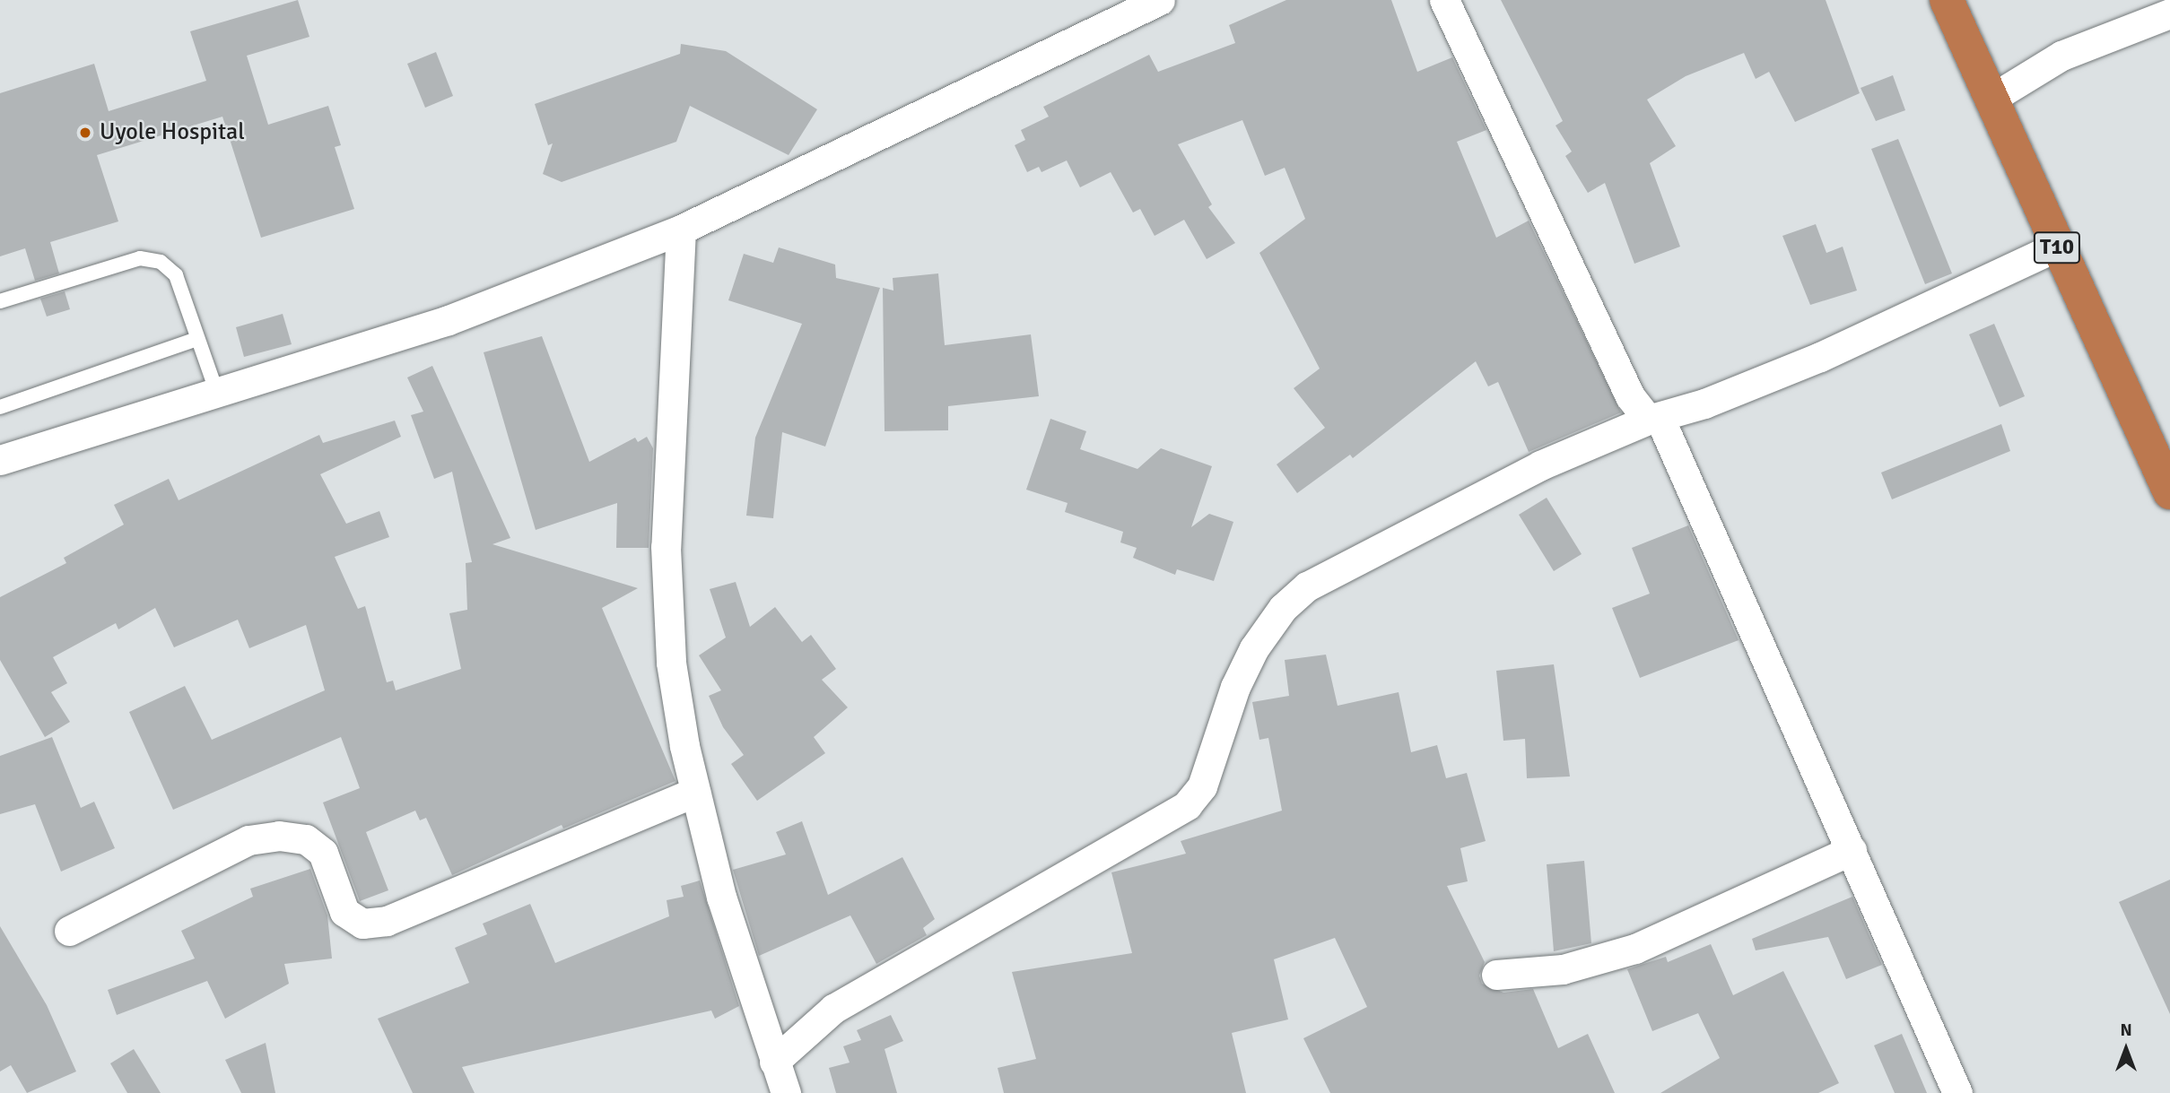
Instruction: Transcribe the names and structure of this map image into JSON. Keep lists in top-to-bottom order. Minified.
{"streets":{"highway":["T10"]},"places":["Uyole Hospital"],"north":"top"}
